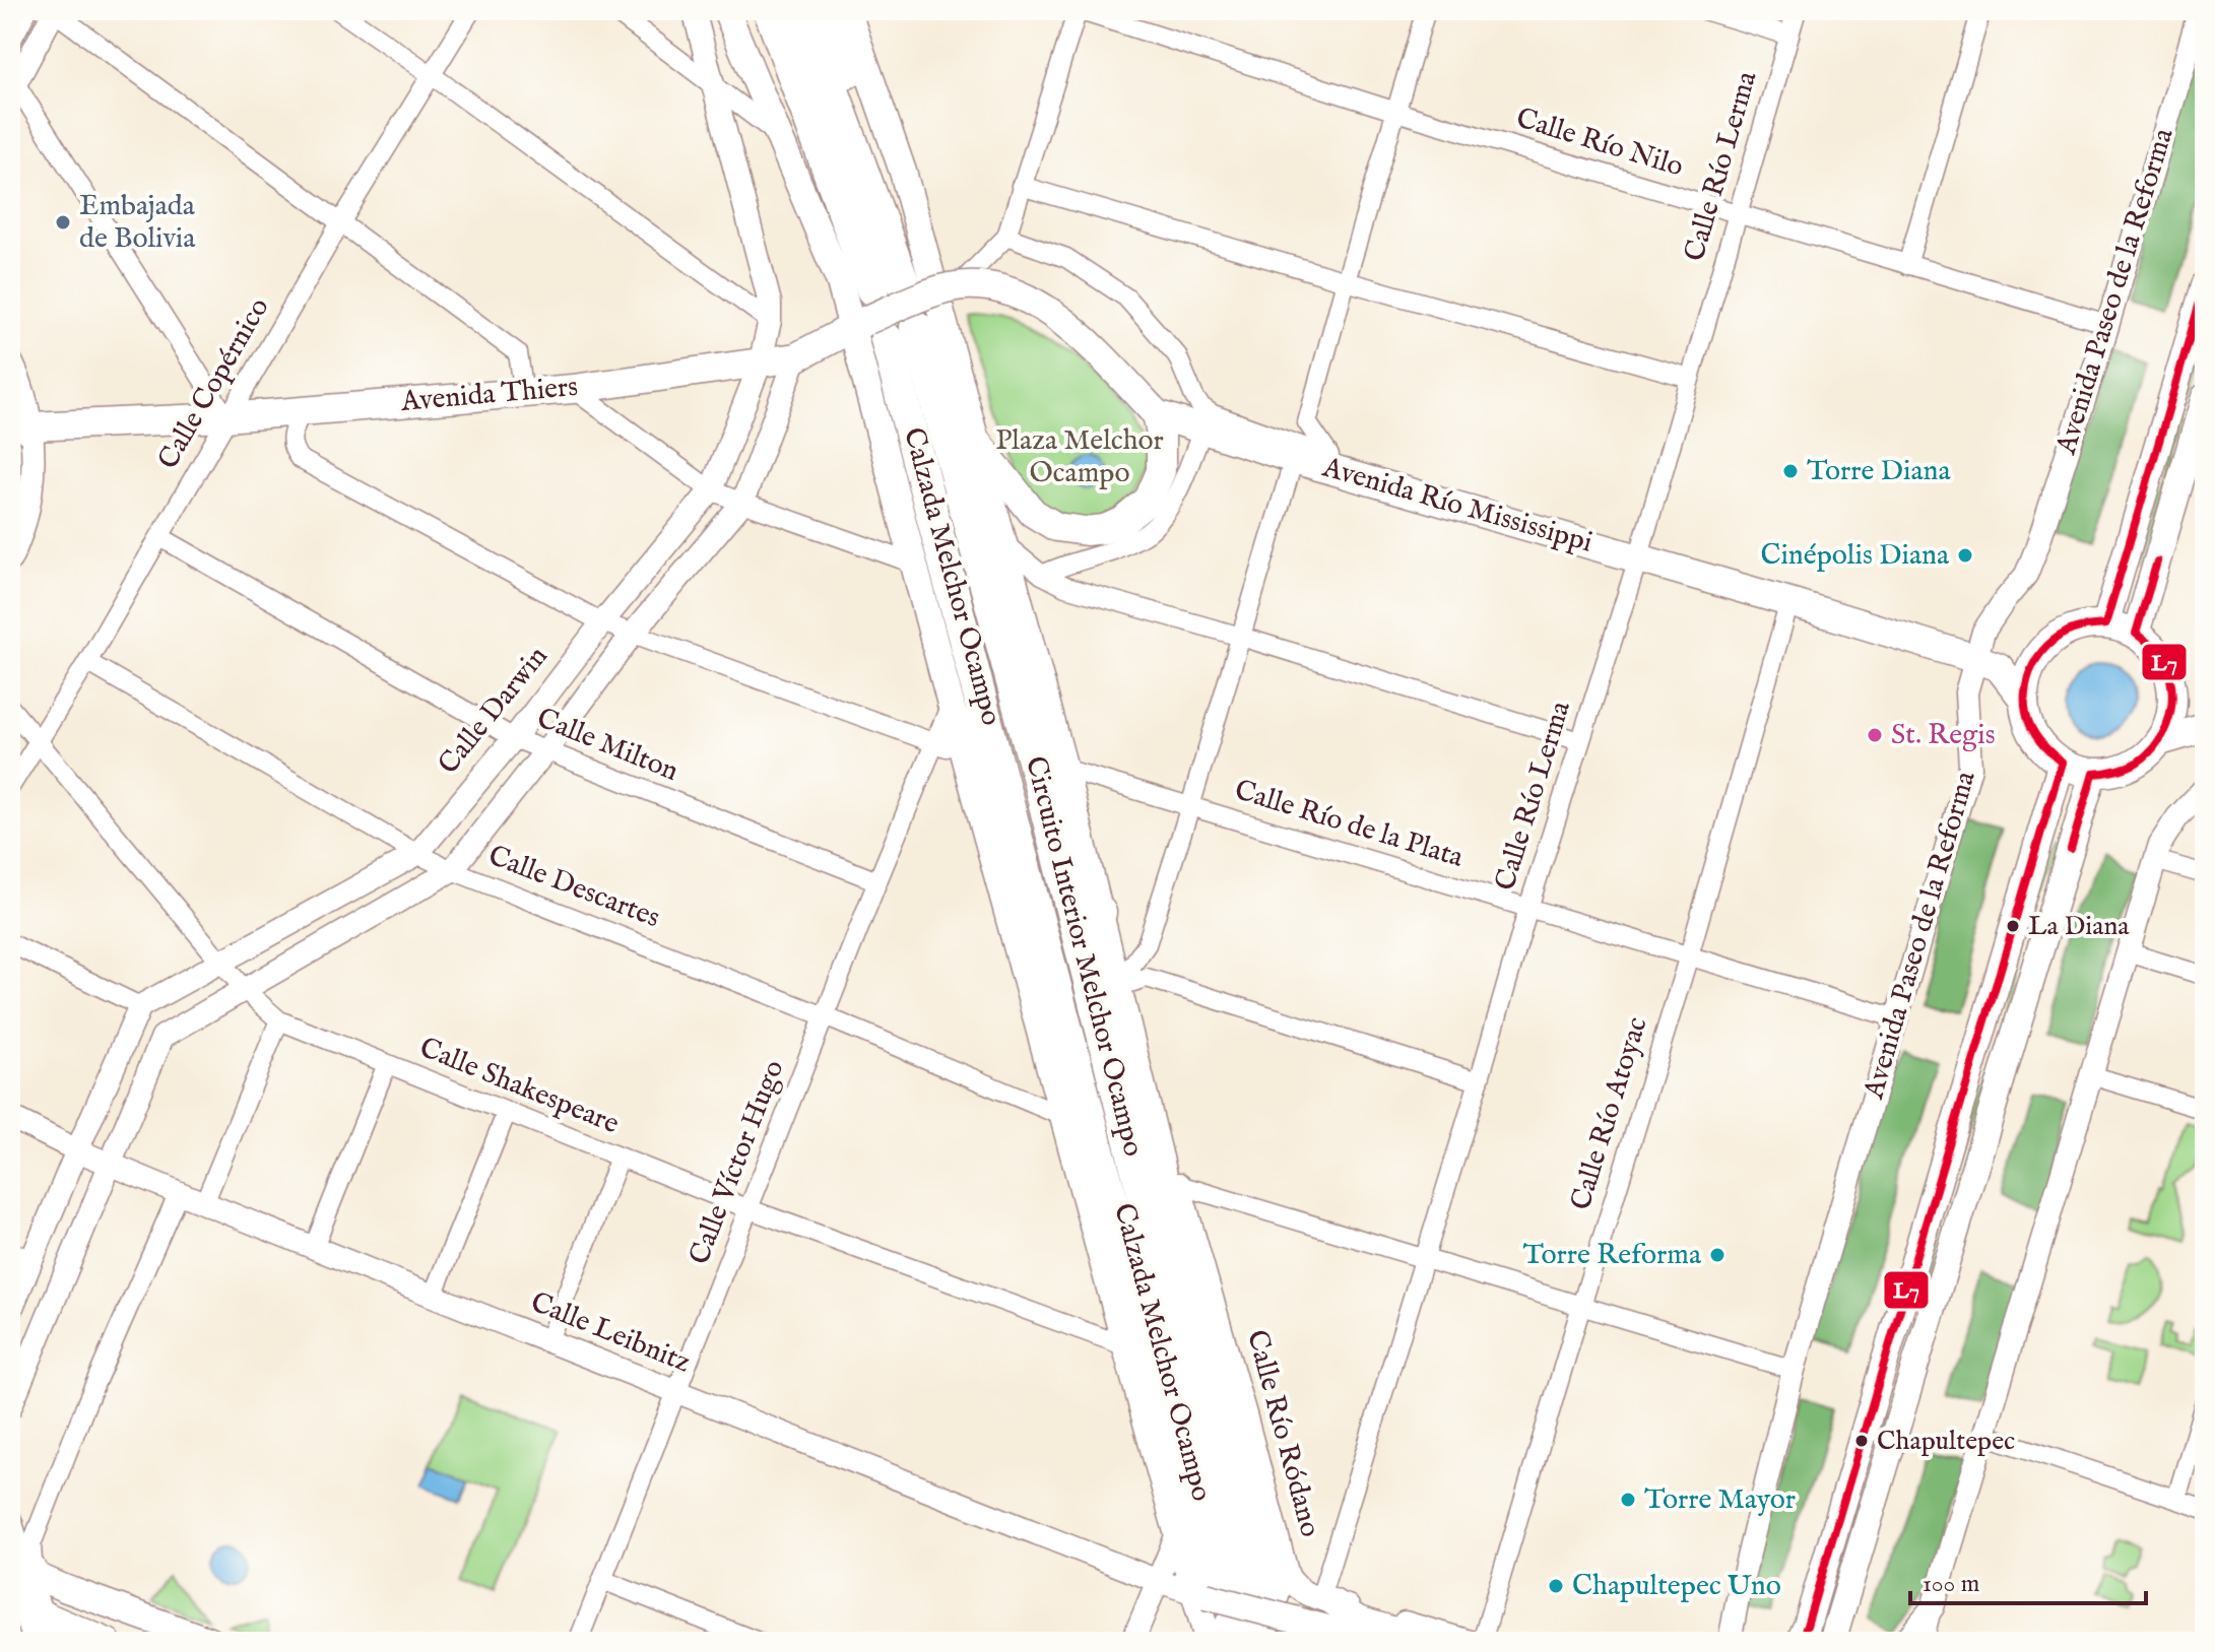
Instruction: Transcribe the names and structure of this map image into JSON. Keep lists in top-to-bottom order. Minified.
{"streets":{"highway":["Circuito Interior Melchor Ocampo"],"main road":["Avenida Thiers","Avenida Río Mississippi","Calzada Melchor Ocampo"],"street":["Calle Río Nilo","Calle Río Lerma","Avenida Paseo de la Reforma","Calle Copérnico","Calle Darwin","Calle Milton","Calle Río de la Plata","Calle Descartes","Calle Shakespeare","Calle Río Atoyac","Calle Víctor Hugo","Calle Leibnitz","Calle Río Ródano"]},"crossings":[["Calle Río Nilo","Calle Río Lerma"],["Calle Río Nilo","Avenida Paseo de la Reforma"],["Calle Río Lerma","Avenida Río Mississippi"],["Calle Río Lerma","Calle Río de la Plata"],["Calle Río Lerma","Calle Río Ródano"],["Avenida Paseo de la Reforma","Avenida Río Mississippi"],["Avenida Paseo de la Reforma","Calle Río de la Plata"],["Calle Copérnico","Avenida Thiers"],["Calle Copérnico","Calle Milton"],["Calle Copérnico","Calle Descartes"],["Calle Copérnico","Calle Shakespeare"],["Avenida Thiers","Avenida Río Mississippi"],["Avenida Thiers","Calzada Melchor Ocampo"],["Avenida Thiers","Calle Darwin"],["Avenida Thiers","Circuito Interior Melchor Ocampo"],["Avenida Río Mississippi","Calzada Melchor Ocampo"],["Avenida Río Mississippi","Circuito Interior Melchor Ocampo"],["Avenida Río Mississippi","Calle Río Atoyac"],["Calzada Melchor Ocampo","Calle Río de la Plata"],["Calzada Melchor Ocampo","Calle Descartes"],["Calzada Melchor Ocampo","Circuito Interior Melchor Ocampo"],["Calzada Melchor Ocampo","Calle Shakespeare"],["Calzada Melchor Ocampo","Calle Víctor Hugo"],["Calzada Melchor Ocampo","Calle Leibnitz"],["Calzada Melchor Ocampo","Calle Río Ródano"],["Calle Darwin","Calle Milton"],["Calle Darwin","Calle Descartes"],["Calle Darwin","Calle Shakespeare"],["Calle Milton","Calle Víctor Hugo"],["Calle Río de la Plata","Calle Río Atoyac"],["Calle Descartes","Calle Víctor Hugo"],["Circuito Interior Melchor Ocampo","Calle Leibnitz"],["Calle Shakespeare","Calle Víctor Hugo"],["Calle Víctor Hugo","Calle Leibnitz"]],"parks":["Plaza Melchor Ocampo"],"places":["Embajada de Bolivia","Torre Diana","Cinépolis Diana","St. Regis","La Diana","Torre Reforma","Chapultepec","Torre Mayor","Chapultepec Uno"],"lines":["transit line L7"],"scale_bar":"100 m"}
